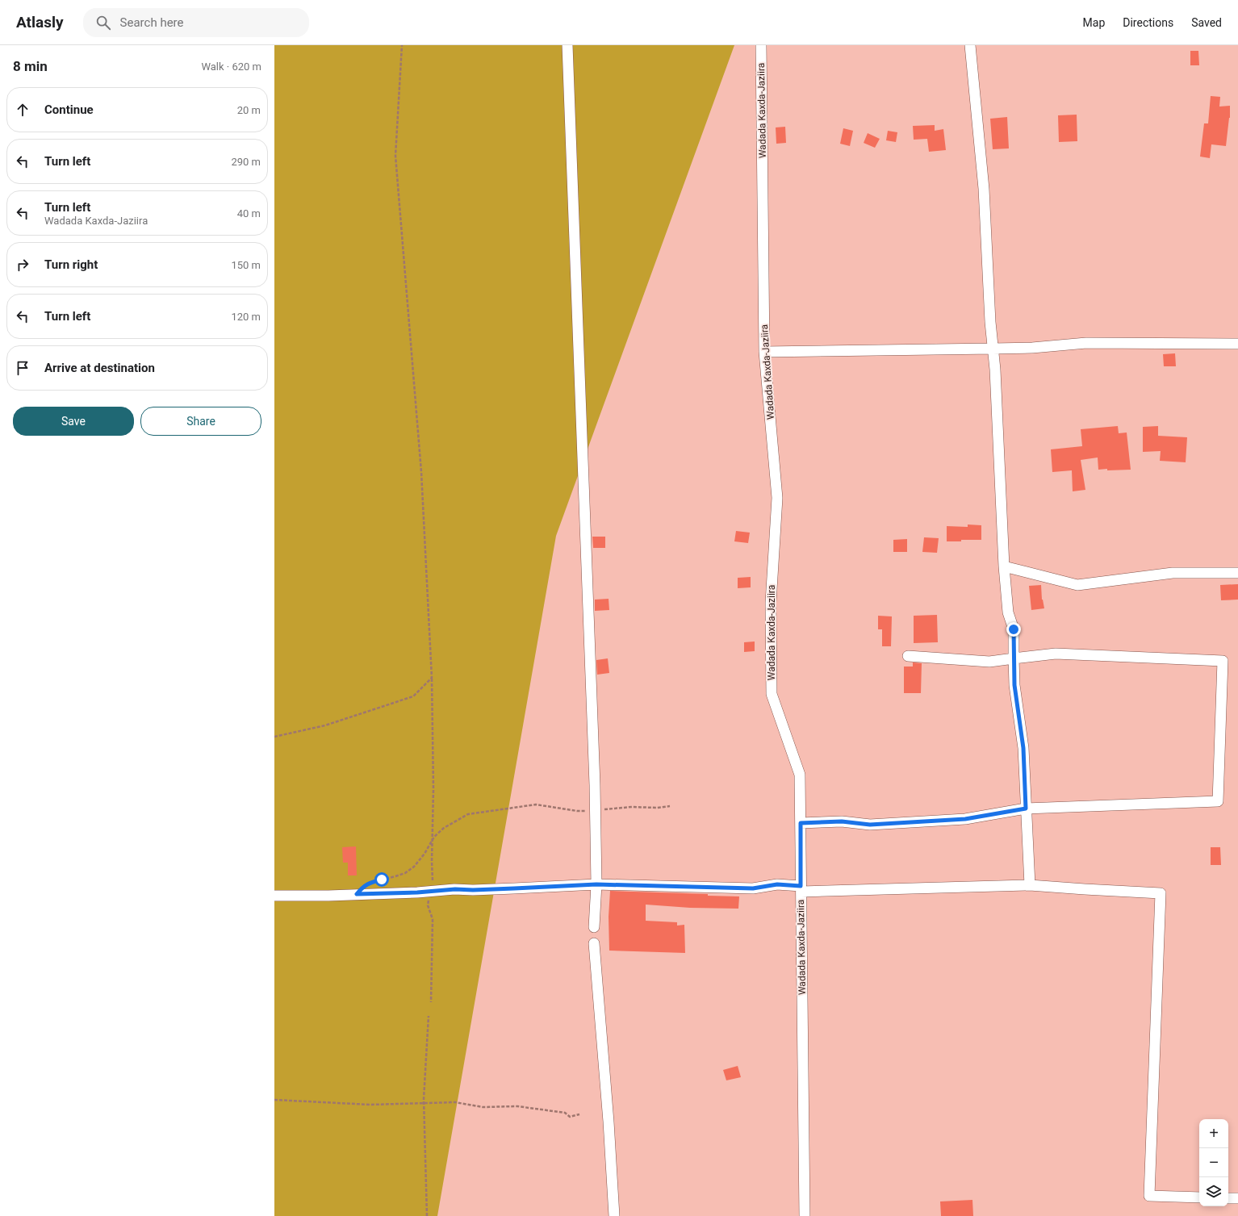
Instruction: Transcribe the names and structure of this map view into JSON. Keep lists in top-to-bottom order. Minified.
{"streets":{"street":["Wadada Kaxda-Jaziira"]},"page":{"header":"Atlasly","search":"Search here","nav":["Map","Directions","Saved"],"heading":["8 min","Walk · 620 m"],"list":[["Continue","20 m"],["Turn left","290 m"],["Turn left","Wadada Kaxda-Jaziira","40 m"],["Turn right","150 m"],["Turn left","120 m"],"Arrive at destination"],"buttons":["Save","Share"],"map_buttons":["+","−"]}}
